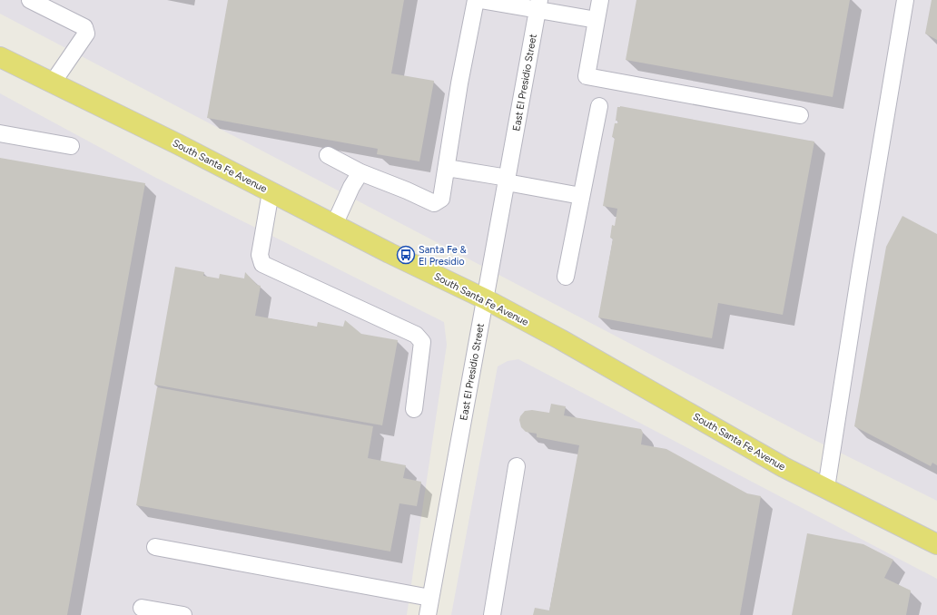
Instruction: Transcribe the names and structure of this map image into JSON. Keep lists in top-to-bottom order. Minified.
{"streets":{"main road":["South Santa Fe Avenue"],"street":["East El Presidio Street"]},"crossings":[["East El Presidio Street","South Santa Fe Avenue"]],"places":{"bus stop":["Santa Fe & El Presidio"]}}
